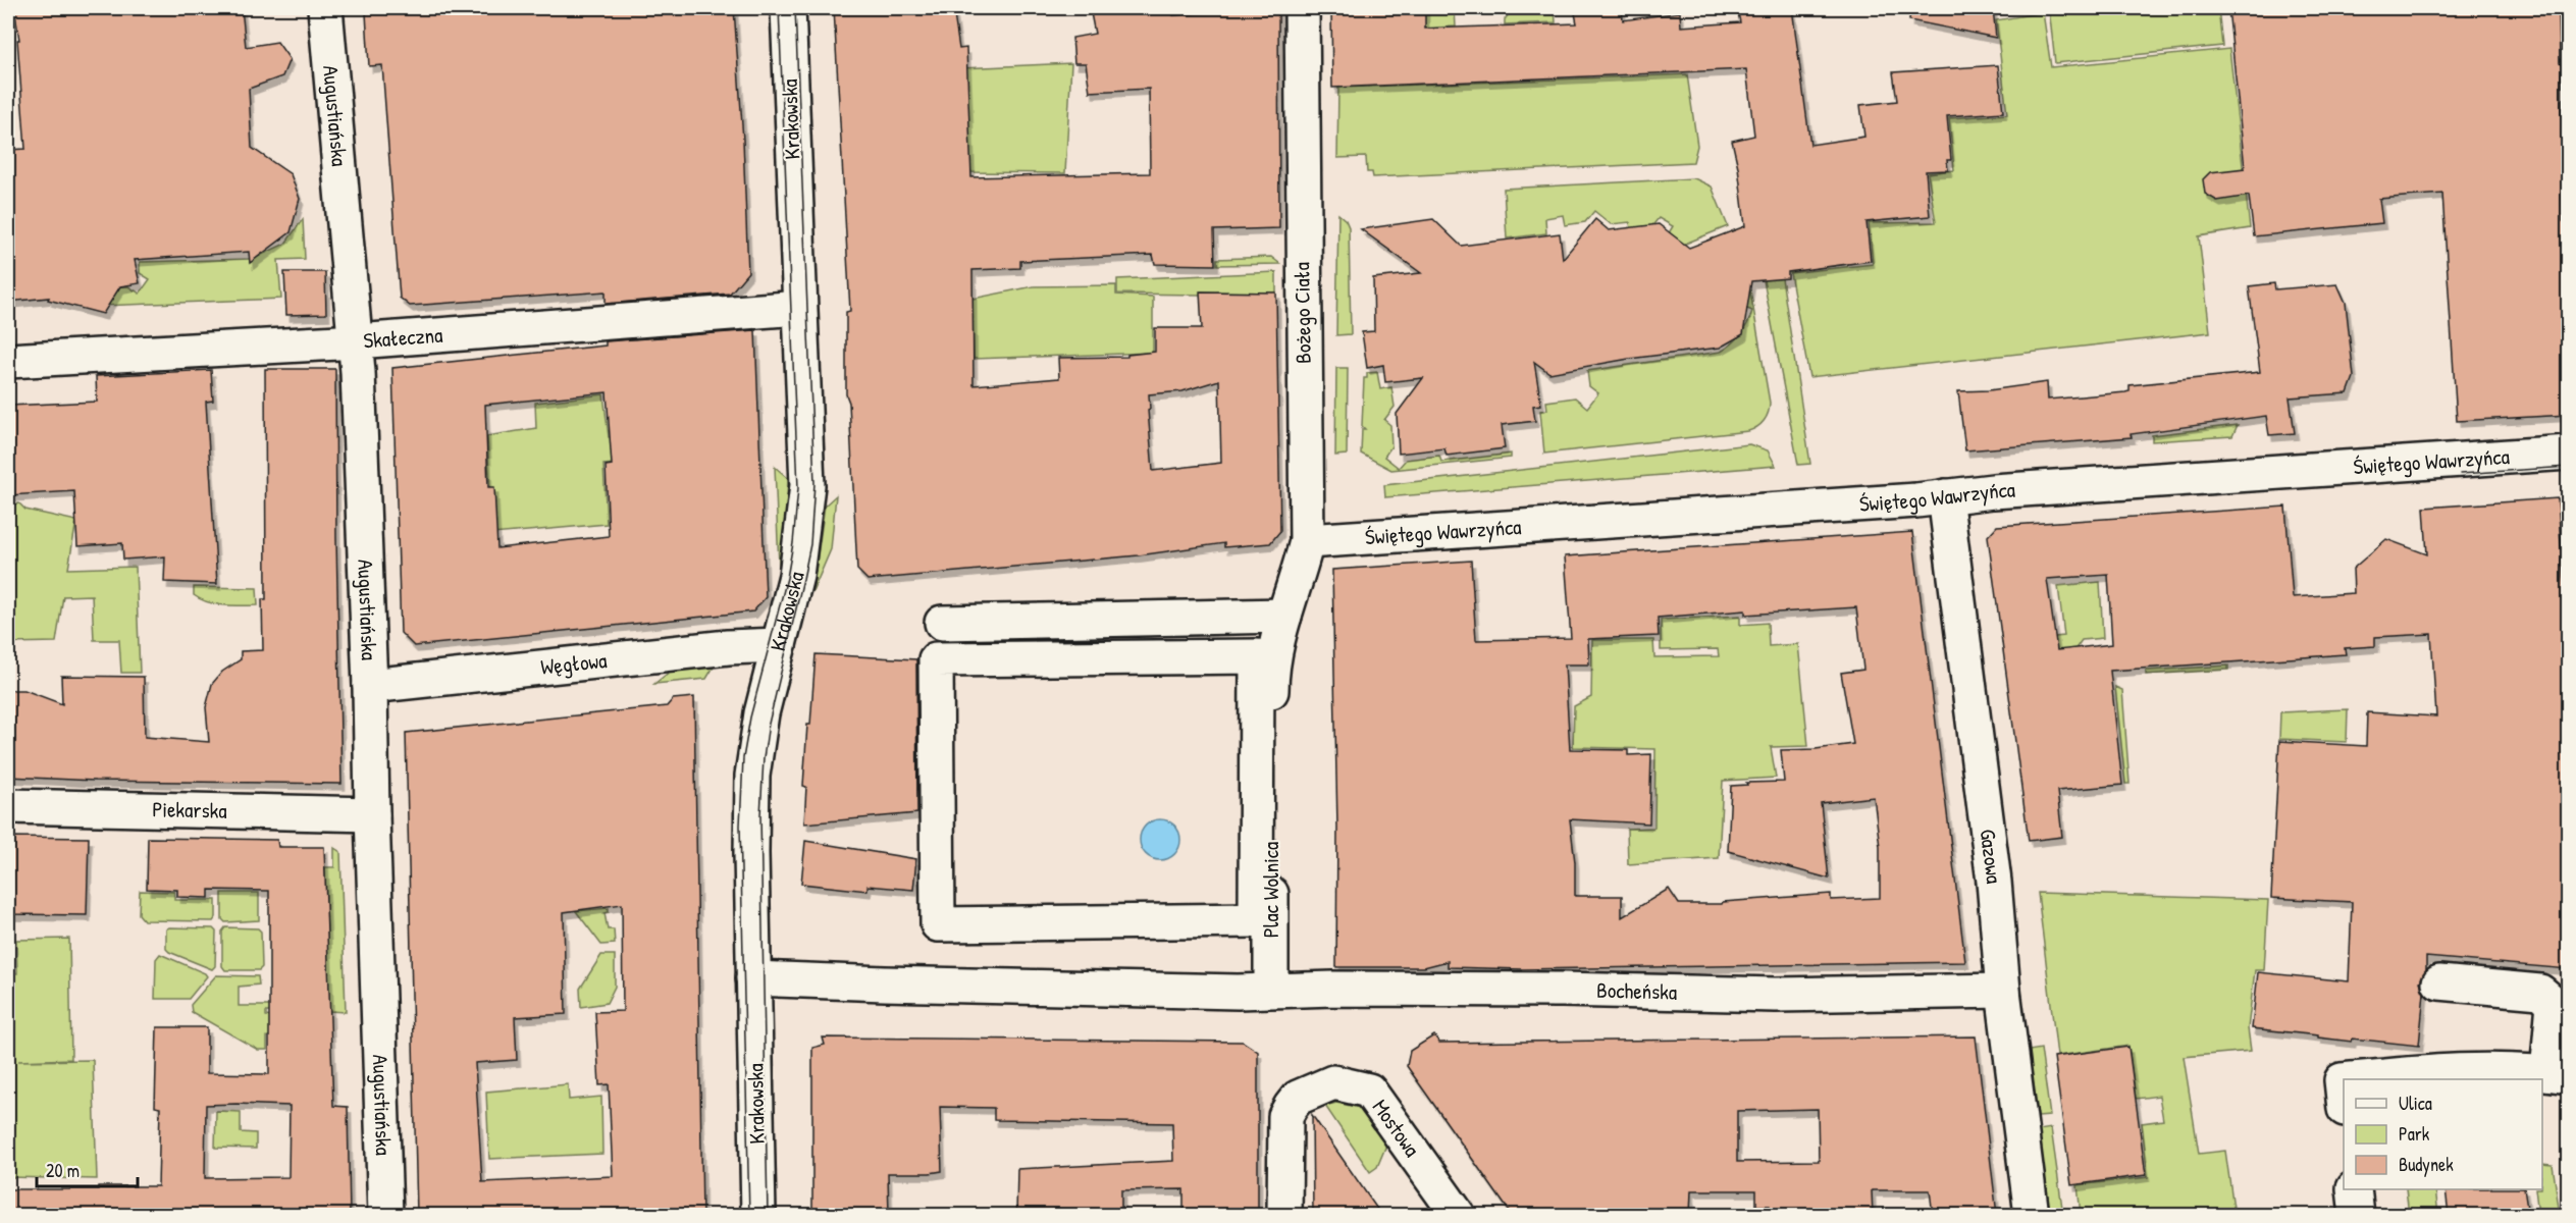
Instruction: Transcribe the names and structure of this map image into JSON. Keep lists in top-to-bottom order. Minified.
{"streets":{"street":["Augustiańska","Krakowska","Bożego Ciała","Skałeczna","Świętego Wawrzyńca","Węgłowa","Piekarska","Gazowa","Plac Wolnica","Bocheńska","Mostowa"]},"crossings":[["Augustiańska","Skałeczna"],["Augustiańska","Węgłowa"],["Augustiańska","Piekarska"],["Krakowska","Skałeczna"],["Krakowska","Węgłowa"],["Bożego Ciała","Świętego Wawrzyńca"],["Bożego Ciała","Plac Wolnica"],["Świętego Wawrzyńca","Gazowa"],["Gazowa","Bocheńska"],["Plac Wolnica","Bocheńska"]],"legend":["Ulica","Park","Budynek"],"scale_bar":"20 m"}
